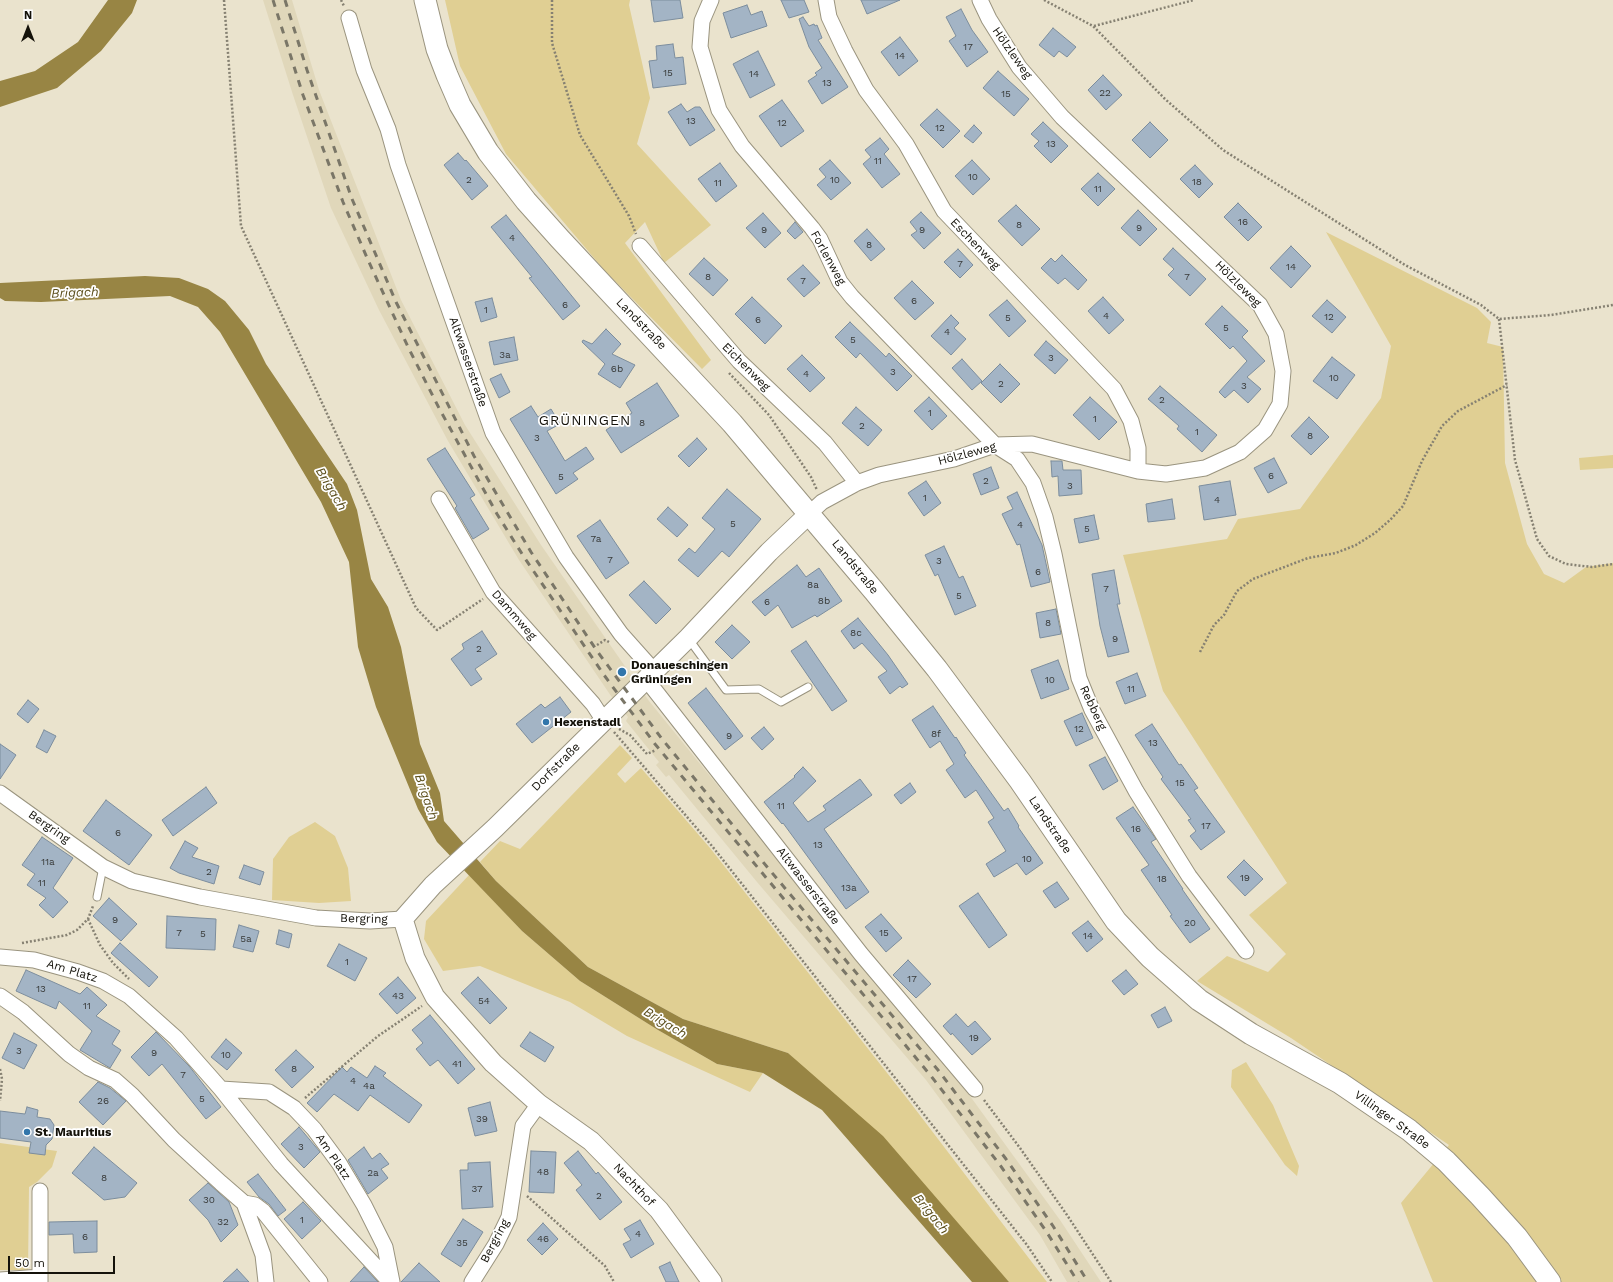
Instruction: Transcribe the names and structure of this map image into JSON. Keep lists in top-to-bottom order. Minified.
{"streets":{"main road":["Landstraße","Villinger Straße"],"street":["Hölzleweg","Eschenweg","Forlenweg","Altwasserstraße","Eichenweg","Dammweg","Rebberg","Dorfstraße","Bergring","Am Platz","Nachthof"]},"crossings":[["Hölzleweg","Eschenweg"],["Hölzleweg","Forlenweg"],["Hölzleweg","Landstraße"],["Hölzleweg","Eichenweg"],["Hölzleweg","Rebberg"],["Hölzleweg","Dorfstraße"],["Forlenweg","Rebberg"],["Landstraße","Dorfstraße"],["Landstraße","Villinger Straße"],["Altwasserstraße","Dorfstraße"],["Dammweg","Dorfstraße"],["Dorfstraße","Bergring"],["Bergring","Nachthof"]],"districts":["GRÜNINGEN"],"water":["Brigach"],"places":["Donaueschingen Grüningen","Hexenstadl","St. Mauritius"],"house_numbers":["17","14","15","14","13","22","15","13","12","12","13","11","10","2","10","18","11","11","16","8","9","9","9","4","8","7","14","8","7","7","6","6","1","4","12","5","6","5","4","5","3a","3","6b","3","4","10","2","3","2","1","1","8","2","1","8","3","6","5","2","3","1","4","5","4","5","7a","7","3","6","8a","7","5","8b","6","8","8c","9","2","10","11","12","8f","9","13","15","11","17","16","6","13","10","11a","2","19","18","11","13a","9","20","7","15","5","14","5a","1","17","13","43","54","11","19","3","9","10","41","8","7","4","4a","5","26","39","3","48","2a","8","37","2","30","1","32","4","6","46","35"],"scale_bar":"50 m","north":"top"}
